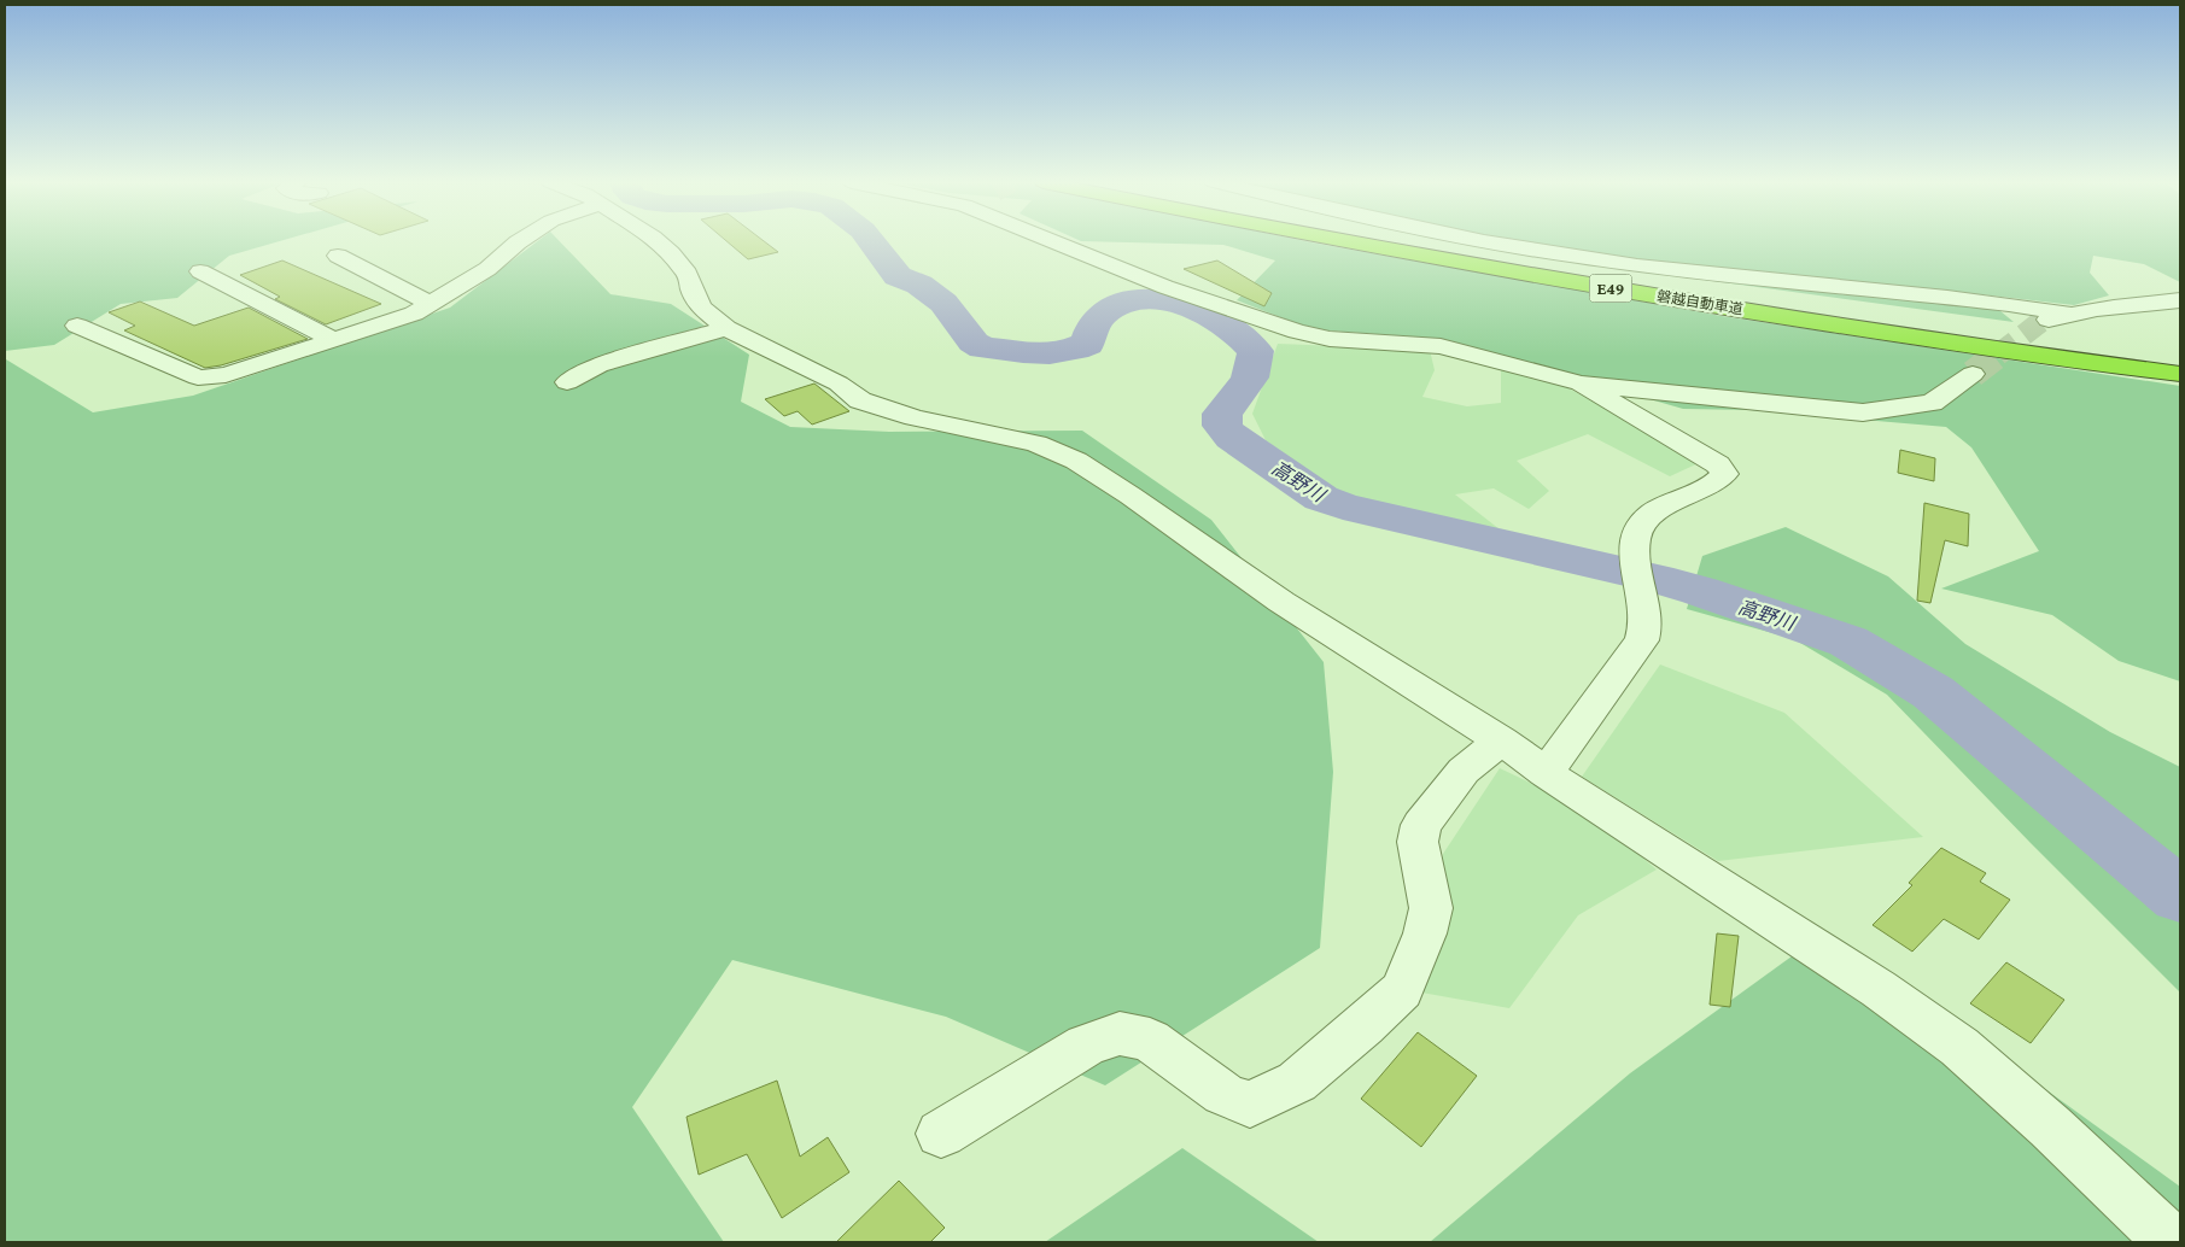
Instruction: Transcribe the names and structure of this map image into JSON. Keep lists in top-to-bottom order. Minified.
{"streets":{"highway":["E49","磐越自動車道"]},"water":["高野川"]}
